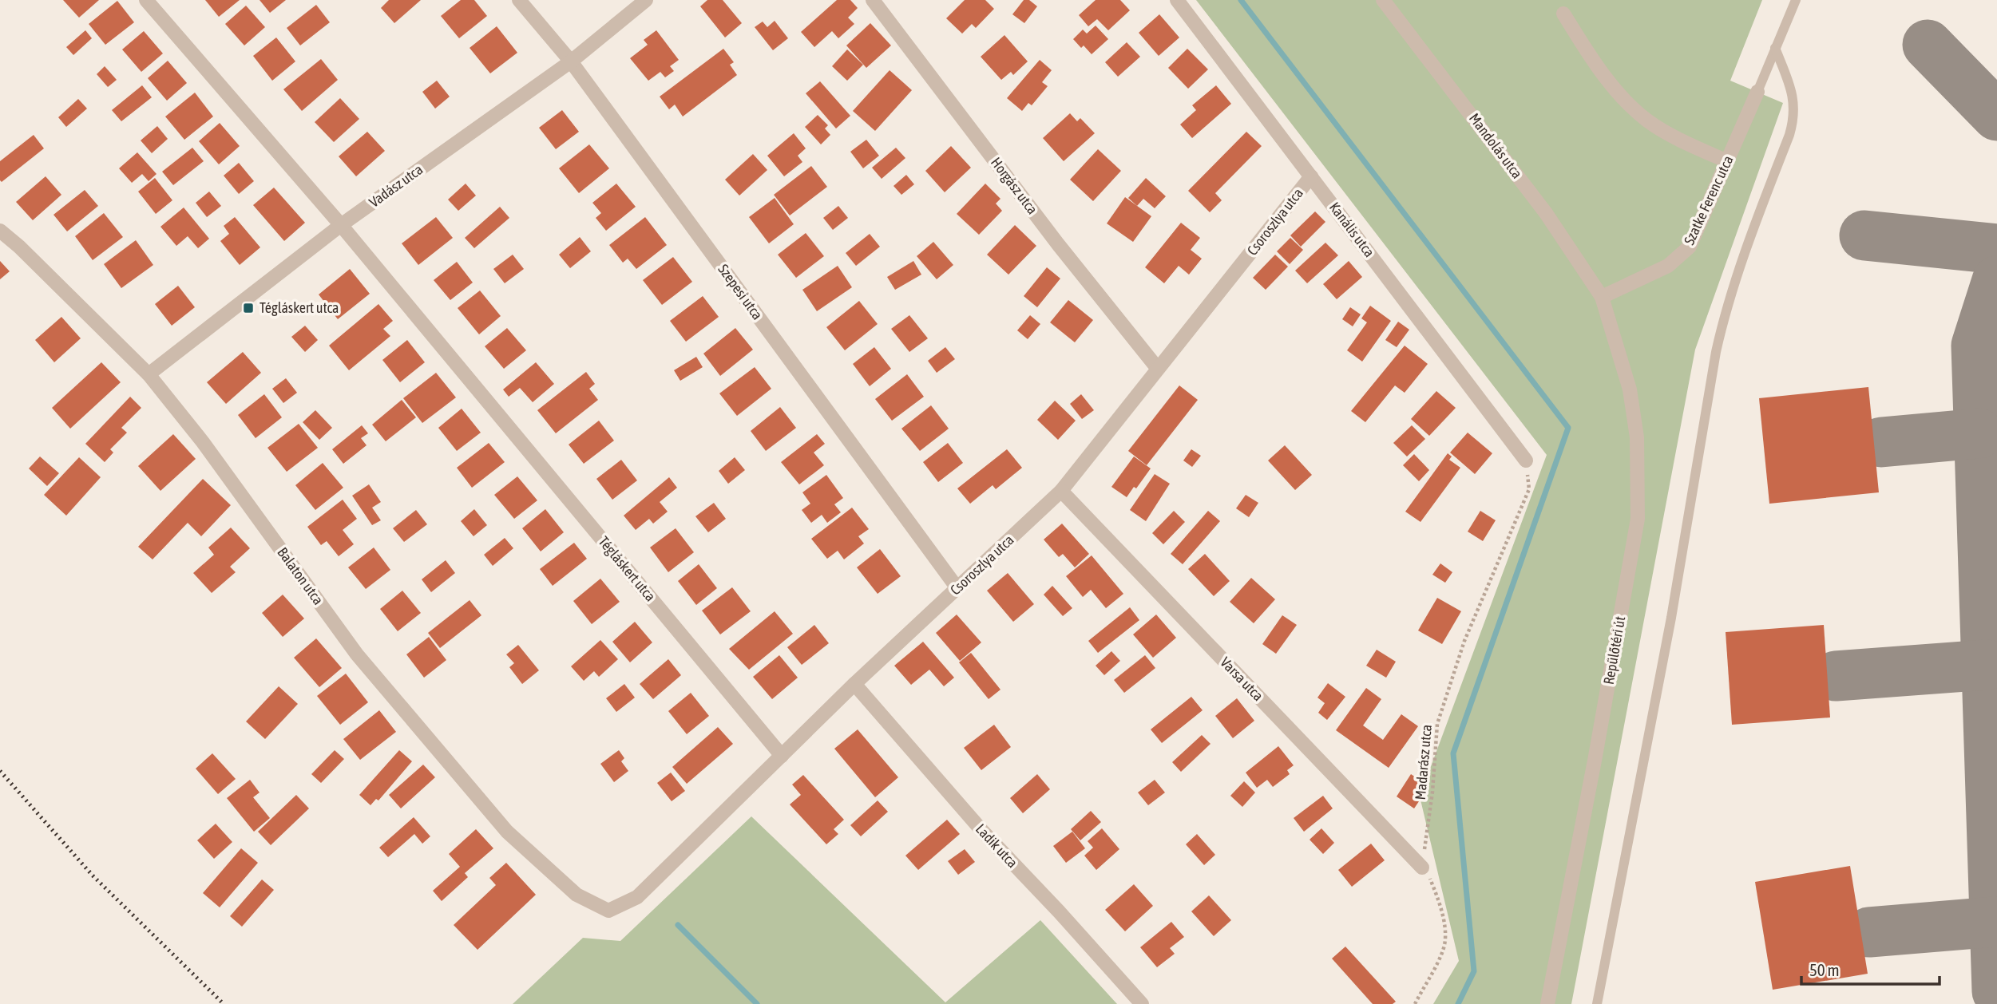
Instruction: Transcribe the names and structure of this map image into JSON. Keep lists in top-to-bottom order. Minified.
{"streets":{"street":["Mandolás utca","Vadász utca","Horgász utca","Szatke Ferenc utca","Csoroszlya utca","Kanális utca","Szepesi utca","Tégláskert utca","Balaton utca","Repülőtéri út","Varsa utca","Ladik utca"],"path":["Madarász utca"]},"crossings":[["Mandolás utca","Szatke Ferenc utca"],["Mandolás utca","Repülőtéri út"],["Vadász utca","Szepesi utca"],["Vadász utca","Tégláskert utca"],["Vadász utca","Balaton utca"],["Horgász utca","Csoroszlya utca"],["Szatke Ferenc utca","Repülőtéri út"],["Csoroszlya utca","Kanális utca"],["Csoroszlya utca","Szepesi utca"],["Csoroszlya utca","Tégláskert utca"],["Csoroszlya utca","Balaton utca"],["Csoroszlya utca","Varsa utca"],["Csoroszlya utca","Ladik utca"],["Kanális utca","Madarász utca"],["Varsa utca","Madarász utca"]],"places":{"transit":["Tégláskert utca"]},"scale_bar":"50 m"}
